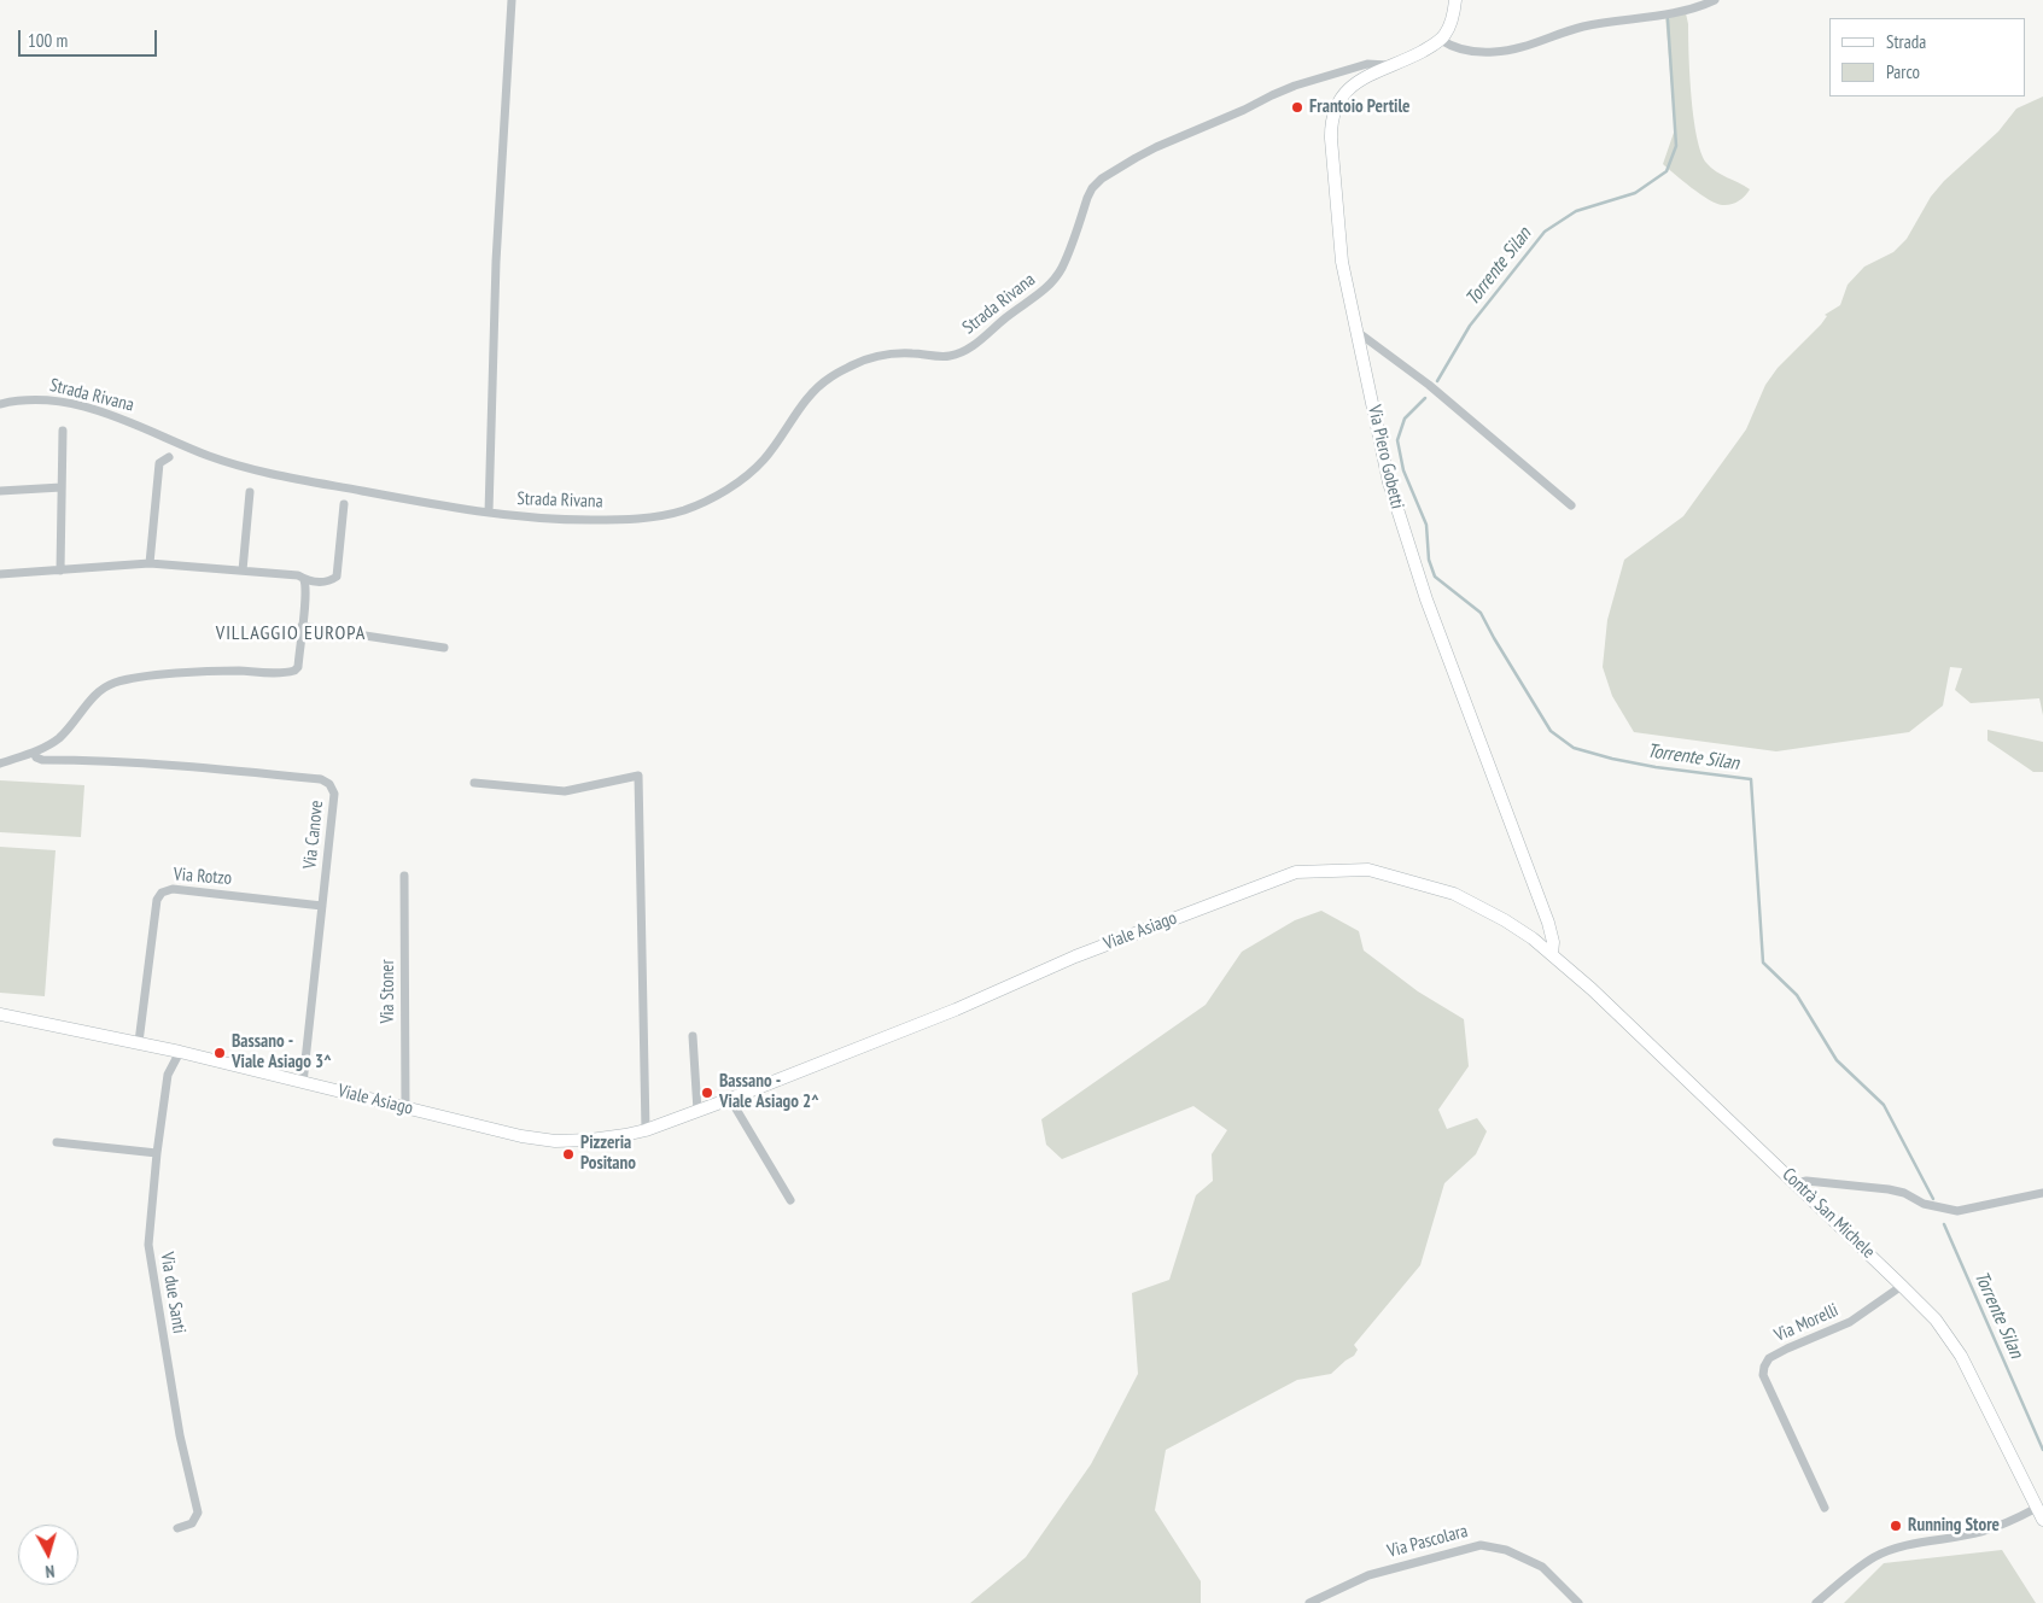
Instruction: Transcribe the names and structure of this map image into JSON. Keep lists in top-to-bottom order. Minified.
{"streets":{"main road":["Via Piero Gobetti","Viale Asiago","Contrà San Michele"],"street":["Strada Rivana","Via Canove","Via Rotzo","Via Stoner","Via due Santi","Via Morelli","Via Pascolara"]},"crossings":[["Strada Rivana","Via Piero Gobetti"],["Via Piero Gobetti","Viale Asiago"],["Via Piero Gobetti","Contrà San Michele"],["Via Canove","Via Rotzo"],["Via Canove","Viale Asiago"],["Via Rotzo","Viale Asiago"],["Viale Asiago","Via Stoner"],["Viale Asiago","Contrà San Michele"],["Viale Asiago","Via due Santi"],["Contrà San Michele","Via Morelli"]],"districts":["VILLAGGIO EUROPA"],"water":["Torrente Silan"],"places":["Frantoio Pertile","Bassano - Viale Asiago 3^","Bassano - Viale Asiago 2^","Pizzeria Positano","Running Store"],"legend":["Strada","Parco"],"scale_bar":"100 m","north":"bottom"}
